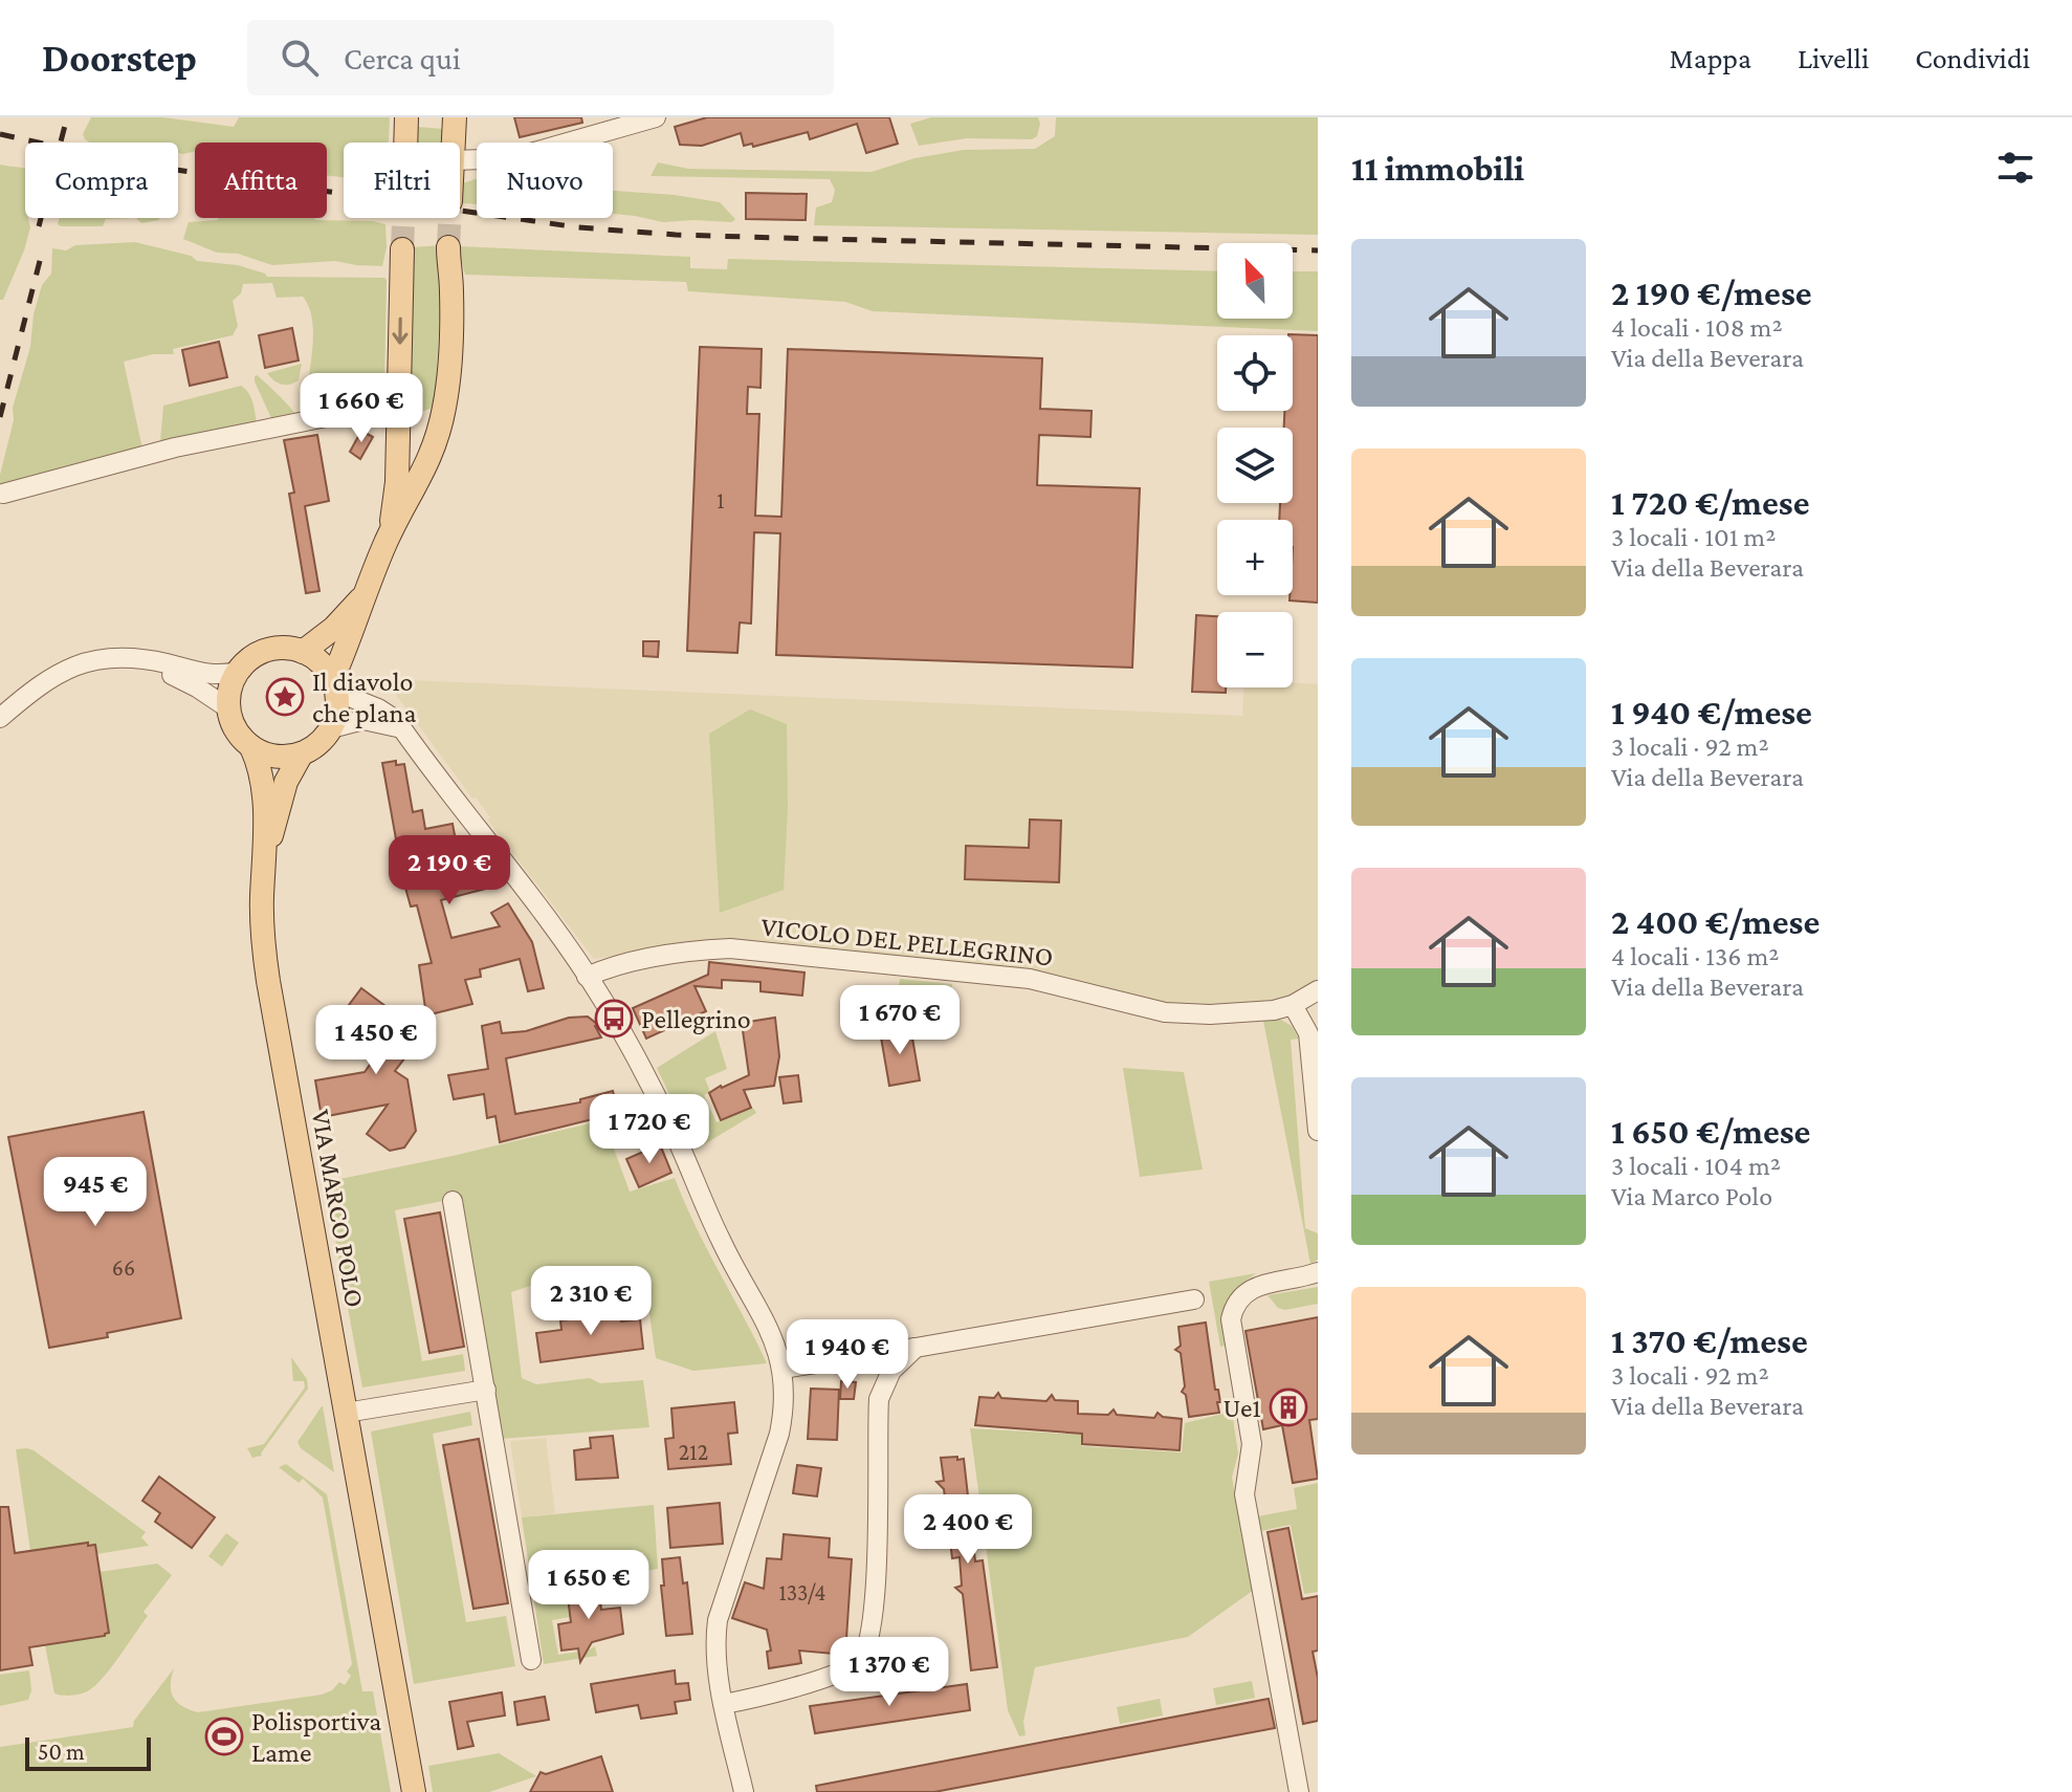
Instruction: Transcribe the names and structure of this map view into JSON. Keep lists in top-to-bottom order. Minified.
{"streets":{"main road":["VIA MARCO POLO"],"street":["VICOLO DEL PELLEGRINO"]},"places":{"place":["Il diavolo che plana"],"bus stop":["Pellegrino"],"building":["Ue1"],"sports":["Polisportiva Lame"]},"house_numbers":["1","66","212","133/4"],"scale_bar":"50 m","north":"top left","page":{"header":"Doorstep","search":"Cerca qui","nav":["Mappa","Livelli","Condividi"],"heading":"11 immobili","chip":["Compra","Affitta","Filtri","Nuovo"],"list":[{"name":"2 190 €/mese","note":"4 locali · 108 m² · Via della Beverara"},{"name":"1 720 €/mese","note":"3 locali · 101 m² · Via della Beverara"},{"name":"1 940 €/mese","note":"3 locali · 92 m² · Via della Beverara"},{"name":"2 400 €/mese","note":"4 locali · 136 m² · Via della Beverara"},{"name":"1 650 €/mese","note":"3 locali · 104 m² · Via Marco Polo"},{"name":"1 370 €/mese","note":"3 locali · 92 m² · Via della Beverara"}],"map_buttons":["+","−"],"price":["1 660 €","2 190 €","1 670 €","1 450 €","1 720 €","945 €","2 310 €","1 940 €","2 400 €","1 650 €","1 370 €"],"scale":"50 m"}}
